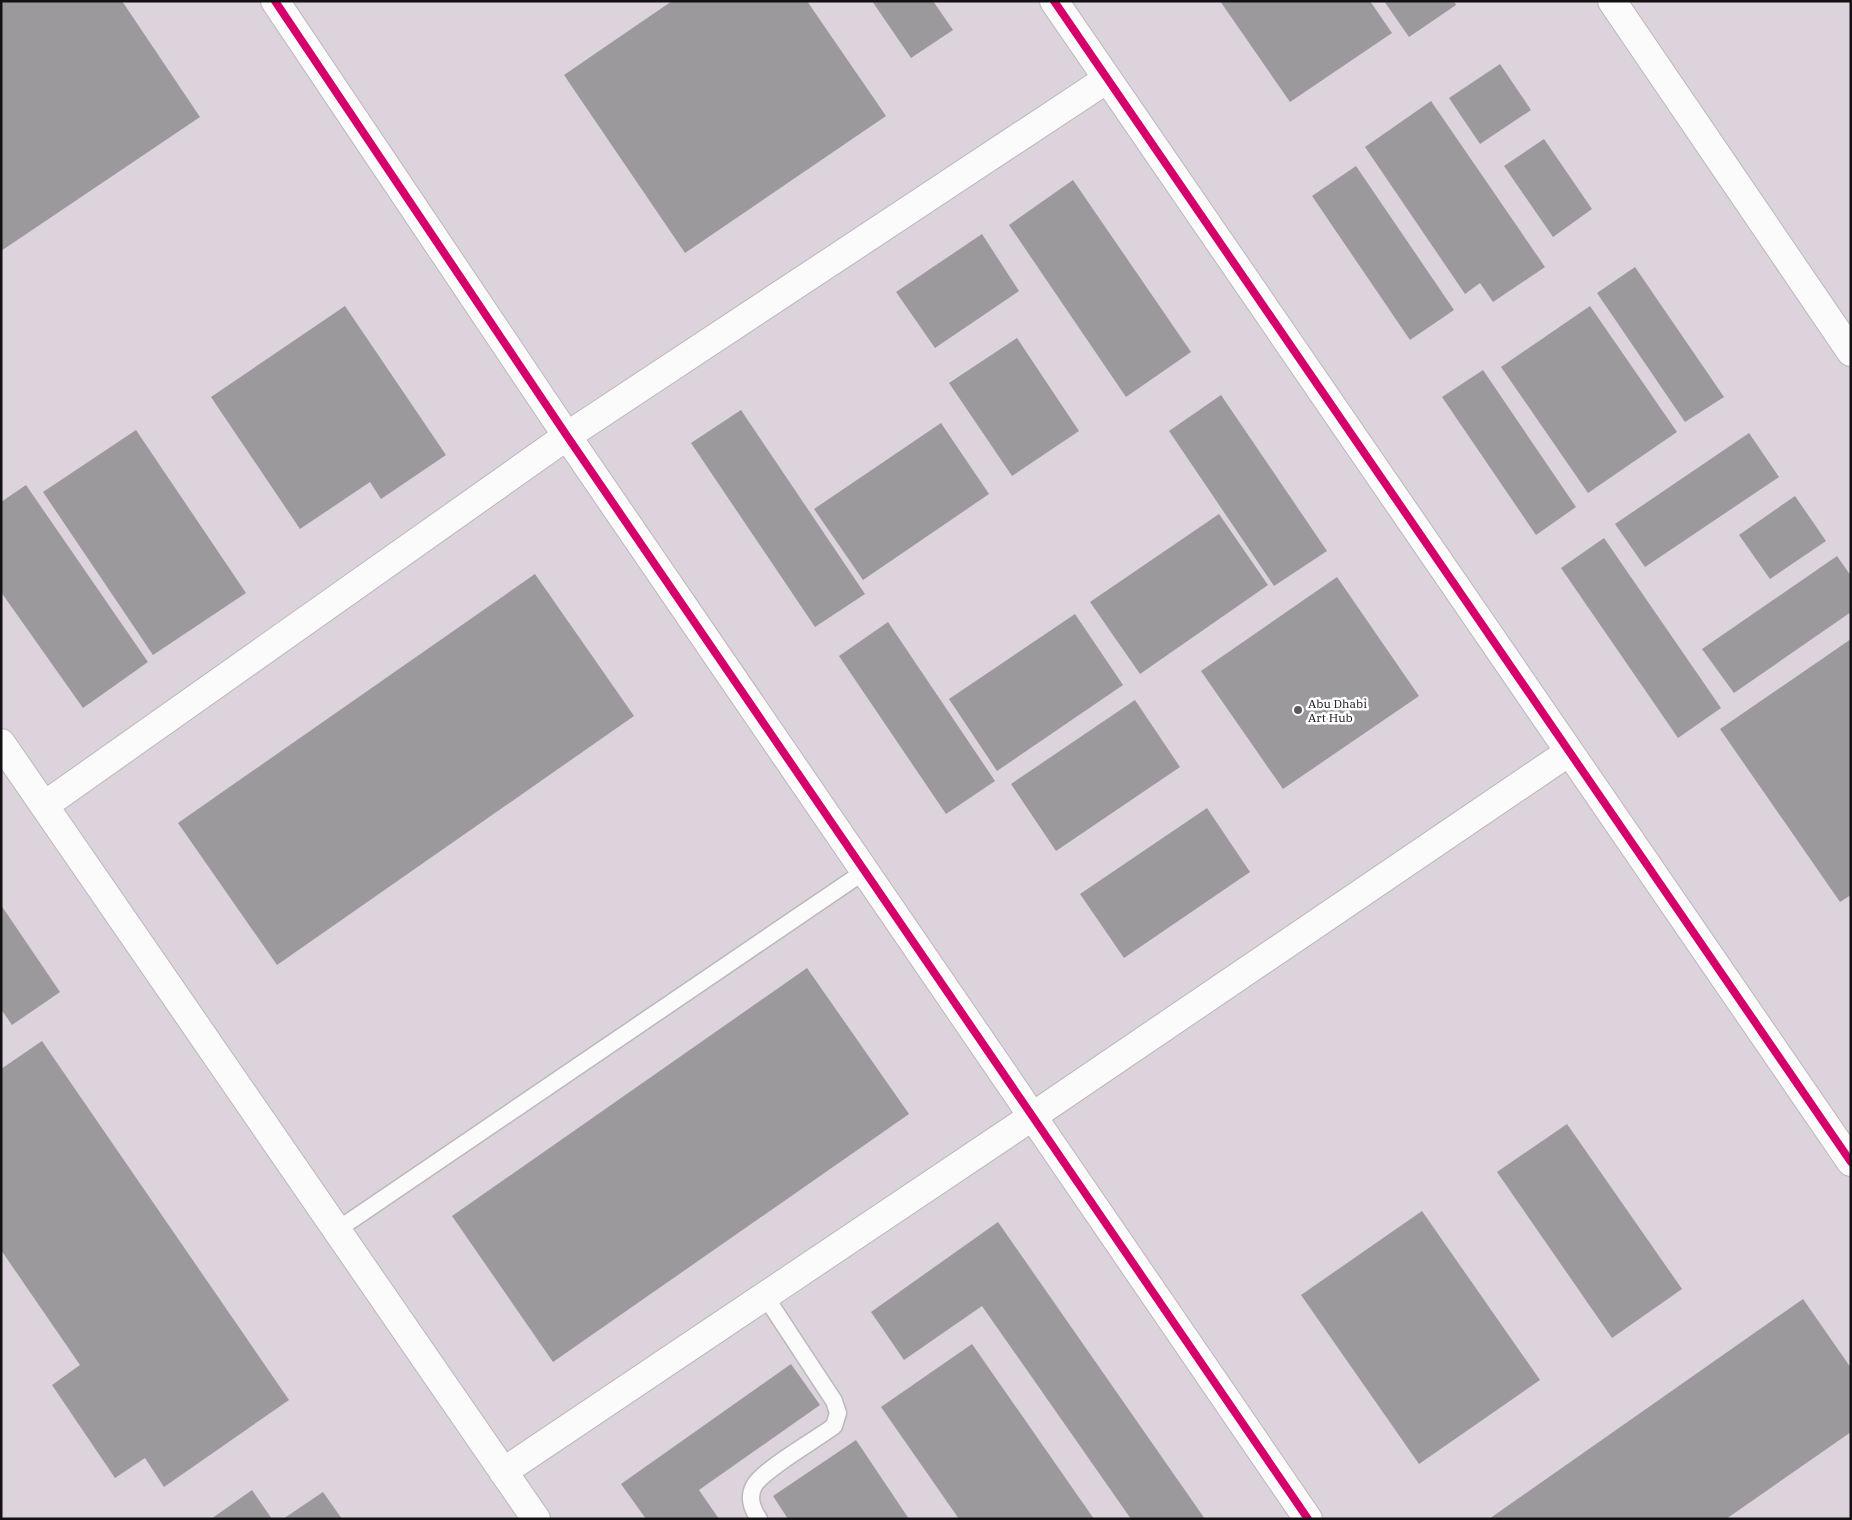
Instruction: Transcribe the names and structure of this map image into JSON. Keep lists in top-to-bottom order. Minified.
{"places":["Abu Dhabi Art Hub"]}
